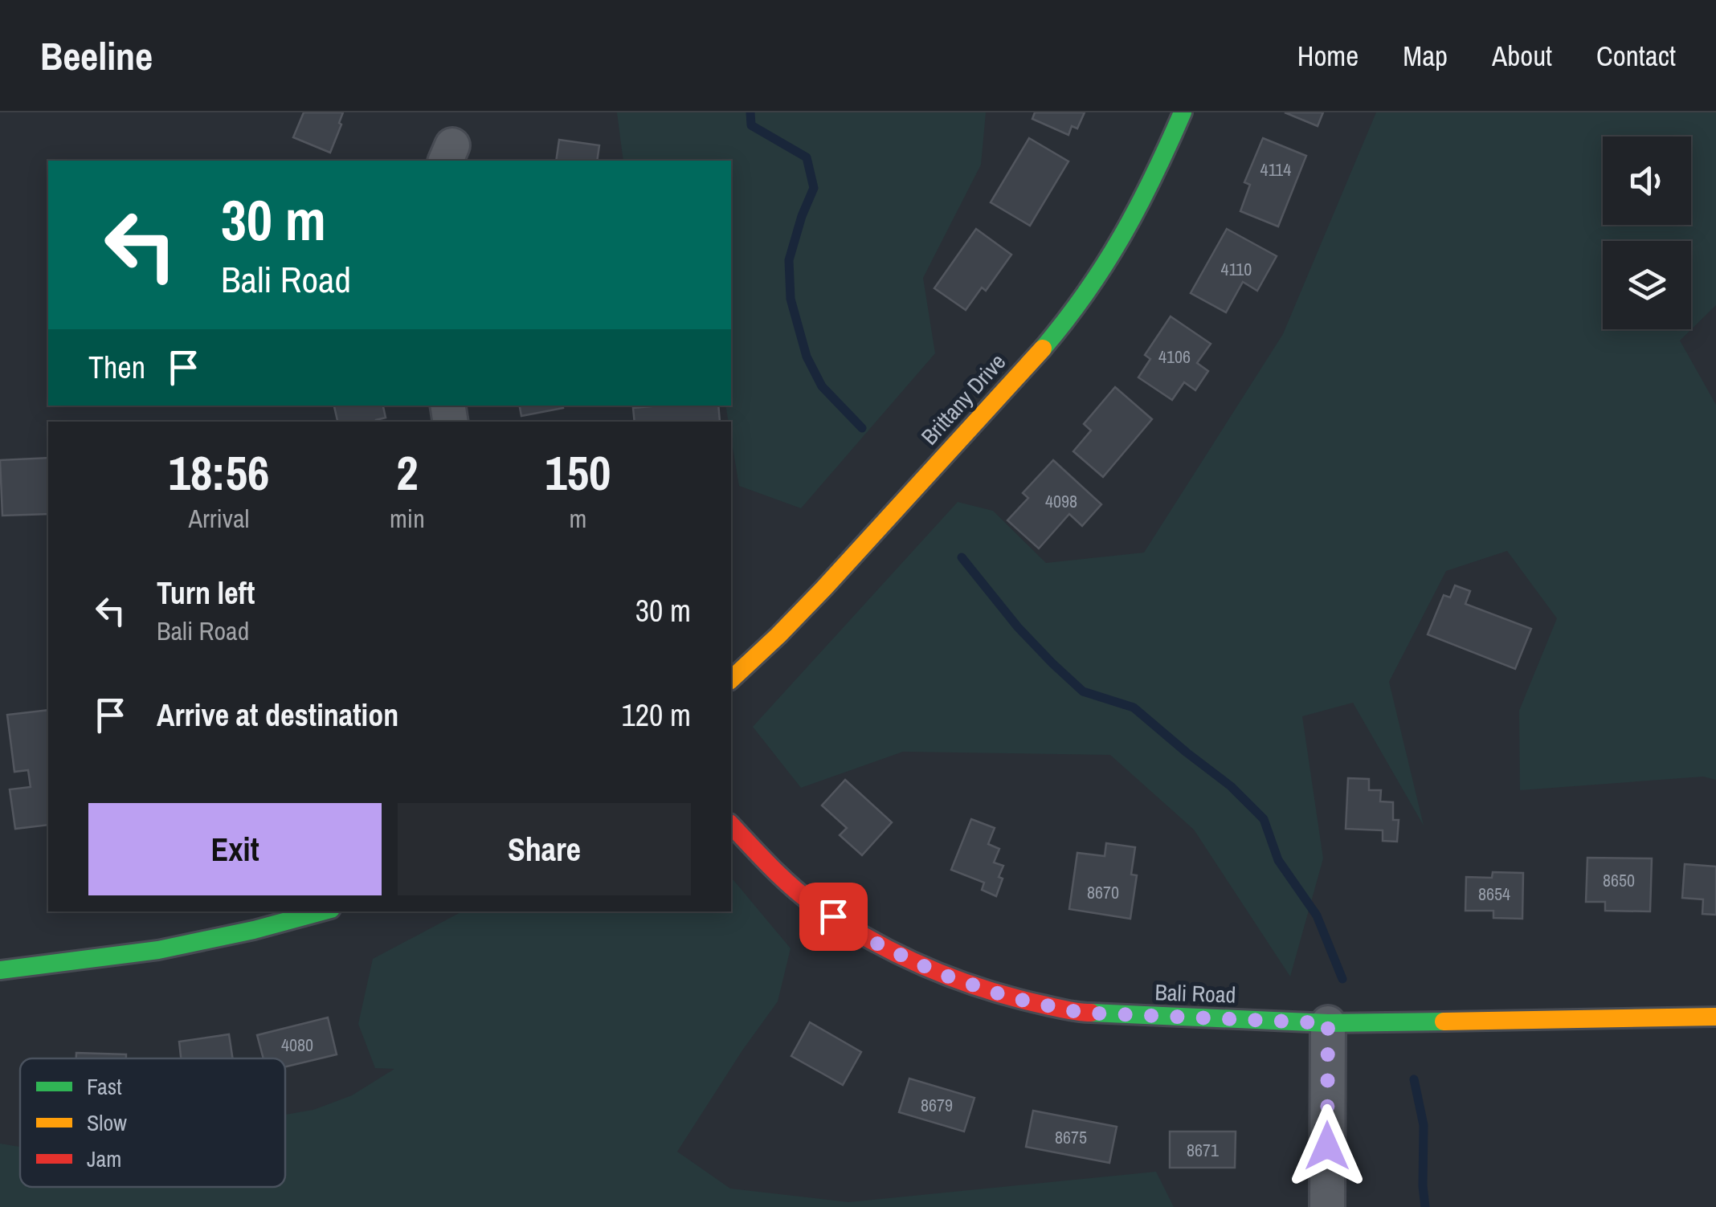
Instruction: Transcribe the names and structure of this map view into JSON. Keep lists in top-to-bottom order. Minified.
{"streets":{"street":["Brittany Drive","Bali Road"]},"house_numbers":["4114","4110","4106","4098","8650","8670","8654","4080","8679","8675","8671"],"legend":["Fast","Slow","Jam"],"page":{"header":"Beeline","nav":["Home","Map","About","Contact"],"turn":["30 m","Bali Road"],"then":"Then","eta":["18:56","Arrival","2","min","150","m"],"list":[{"name":"Turn left","note":"Bali Road","value":"30 m"},{"name":"Arrive at destination","value":"120 m"}],"buttons":["Exit","Share"]}}
